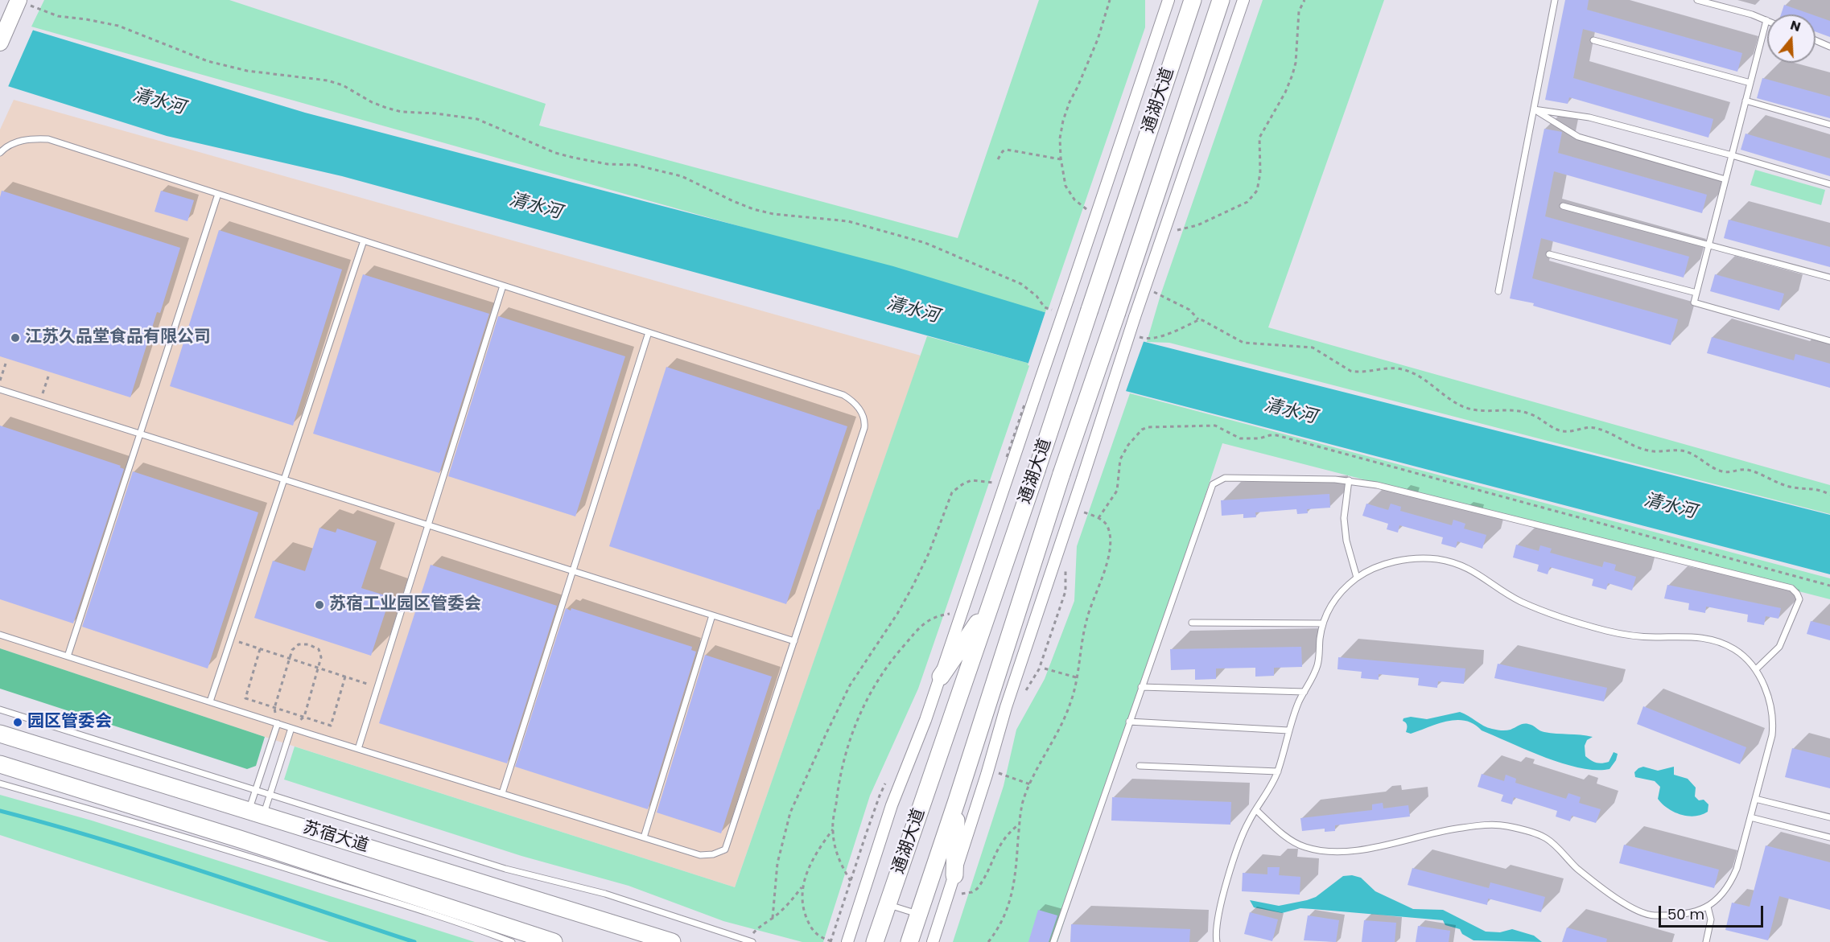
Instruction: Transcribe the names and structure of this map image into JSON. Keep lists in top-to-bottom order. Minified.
{"streets":{"main road":["通湖大道","苏宿大道"]},"water":["清水河"],"places":["江苏久品堂食品有限公司","苏宿工业园区管委会","园区管委会"],"scale_bar":"50 m","north":"top"}
